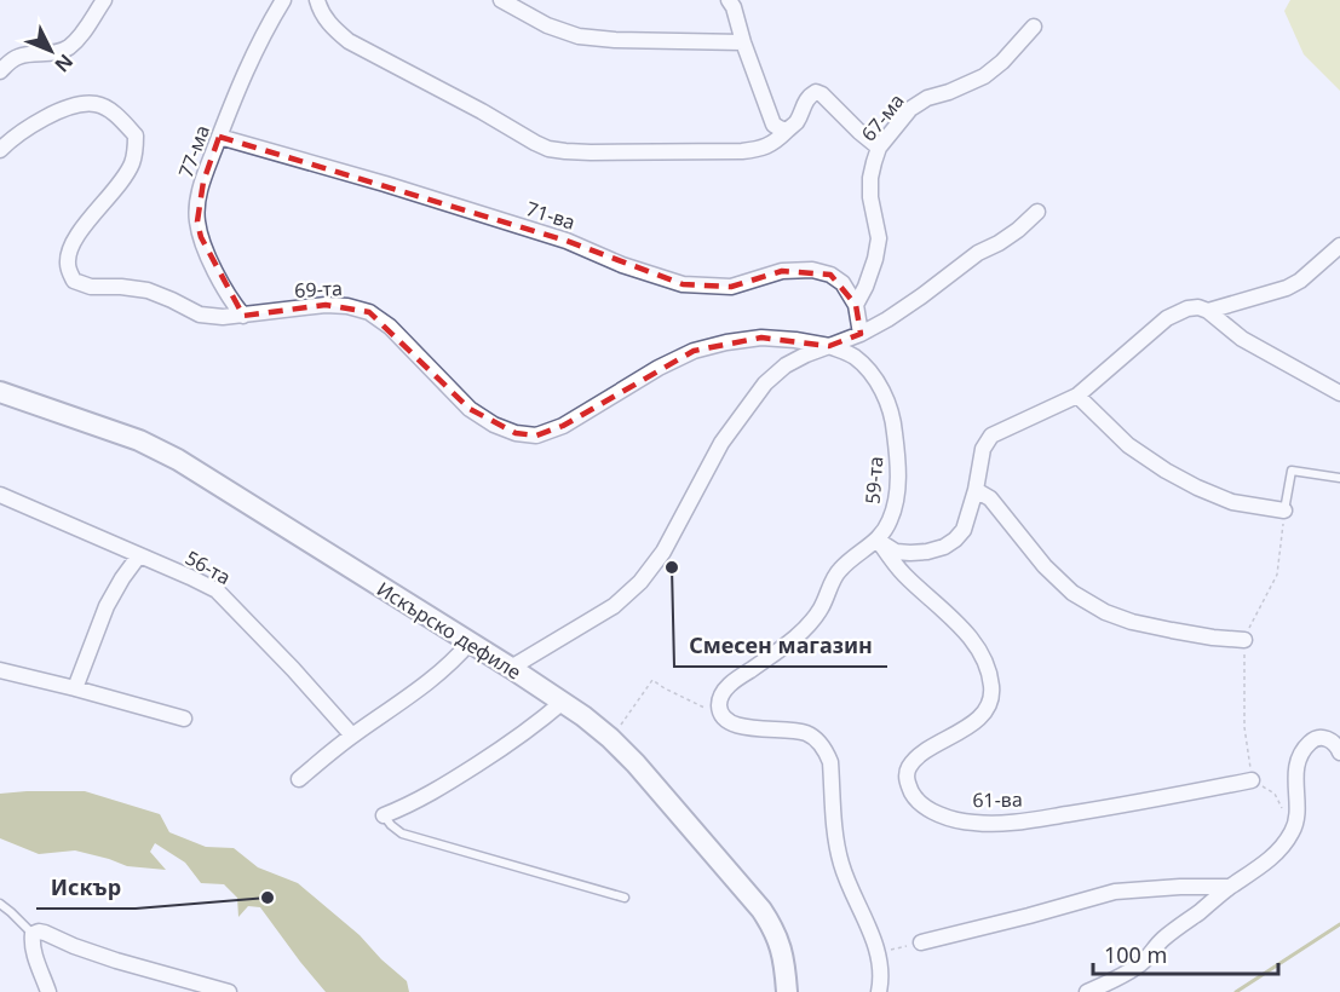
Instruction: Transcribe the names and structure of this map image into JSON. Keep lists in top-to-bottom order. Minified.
{"streets":{"main road":["Искърско дефиле"],"street":["67-ма","77-ма","71-ва","69-та","59-та","56-та","61-ва"]},"crossings":[["67-ма","71-ва"],["77-ма","71-ва"],["77-ма","69-та"],["69-та","59-та"],["59-та","61-ва"]],"places":["Смесен магазин","Искър"],"scale_bar":"100 m","north":"bottom right"}
